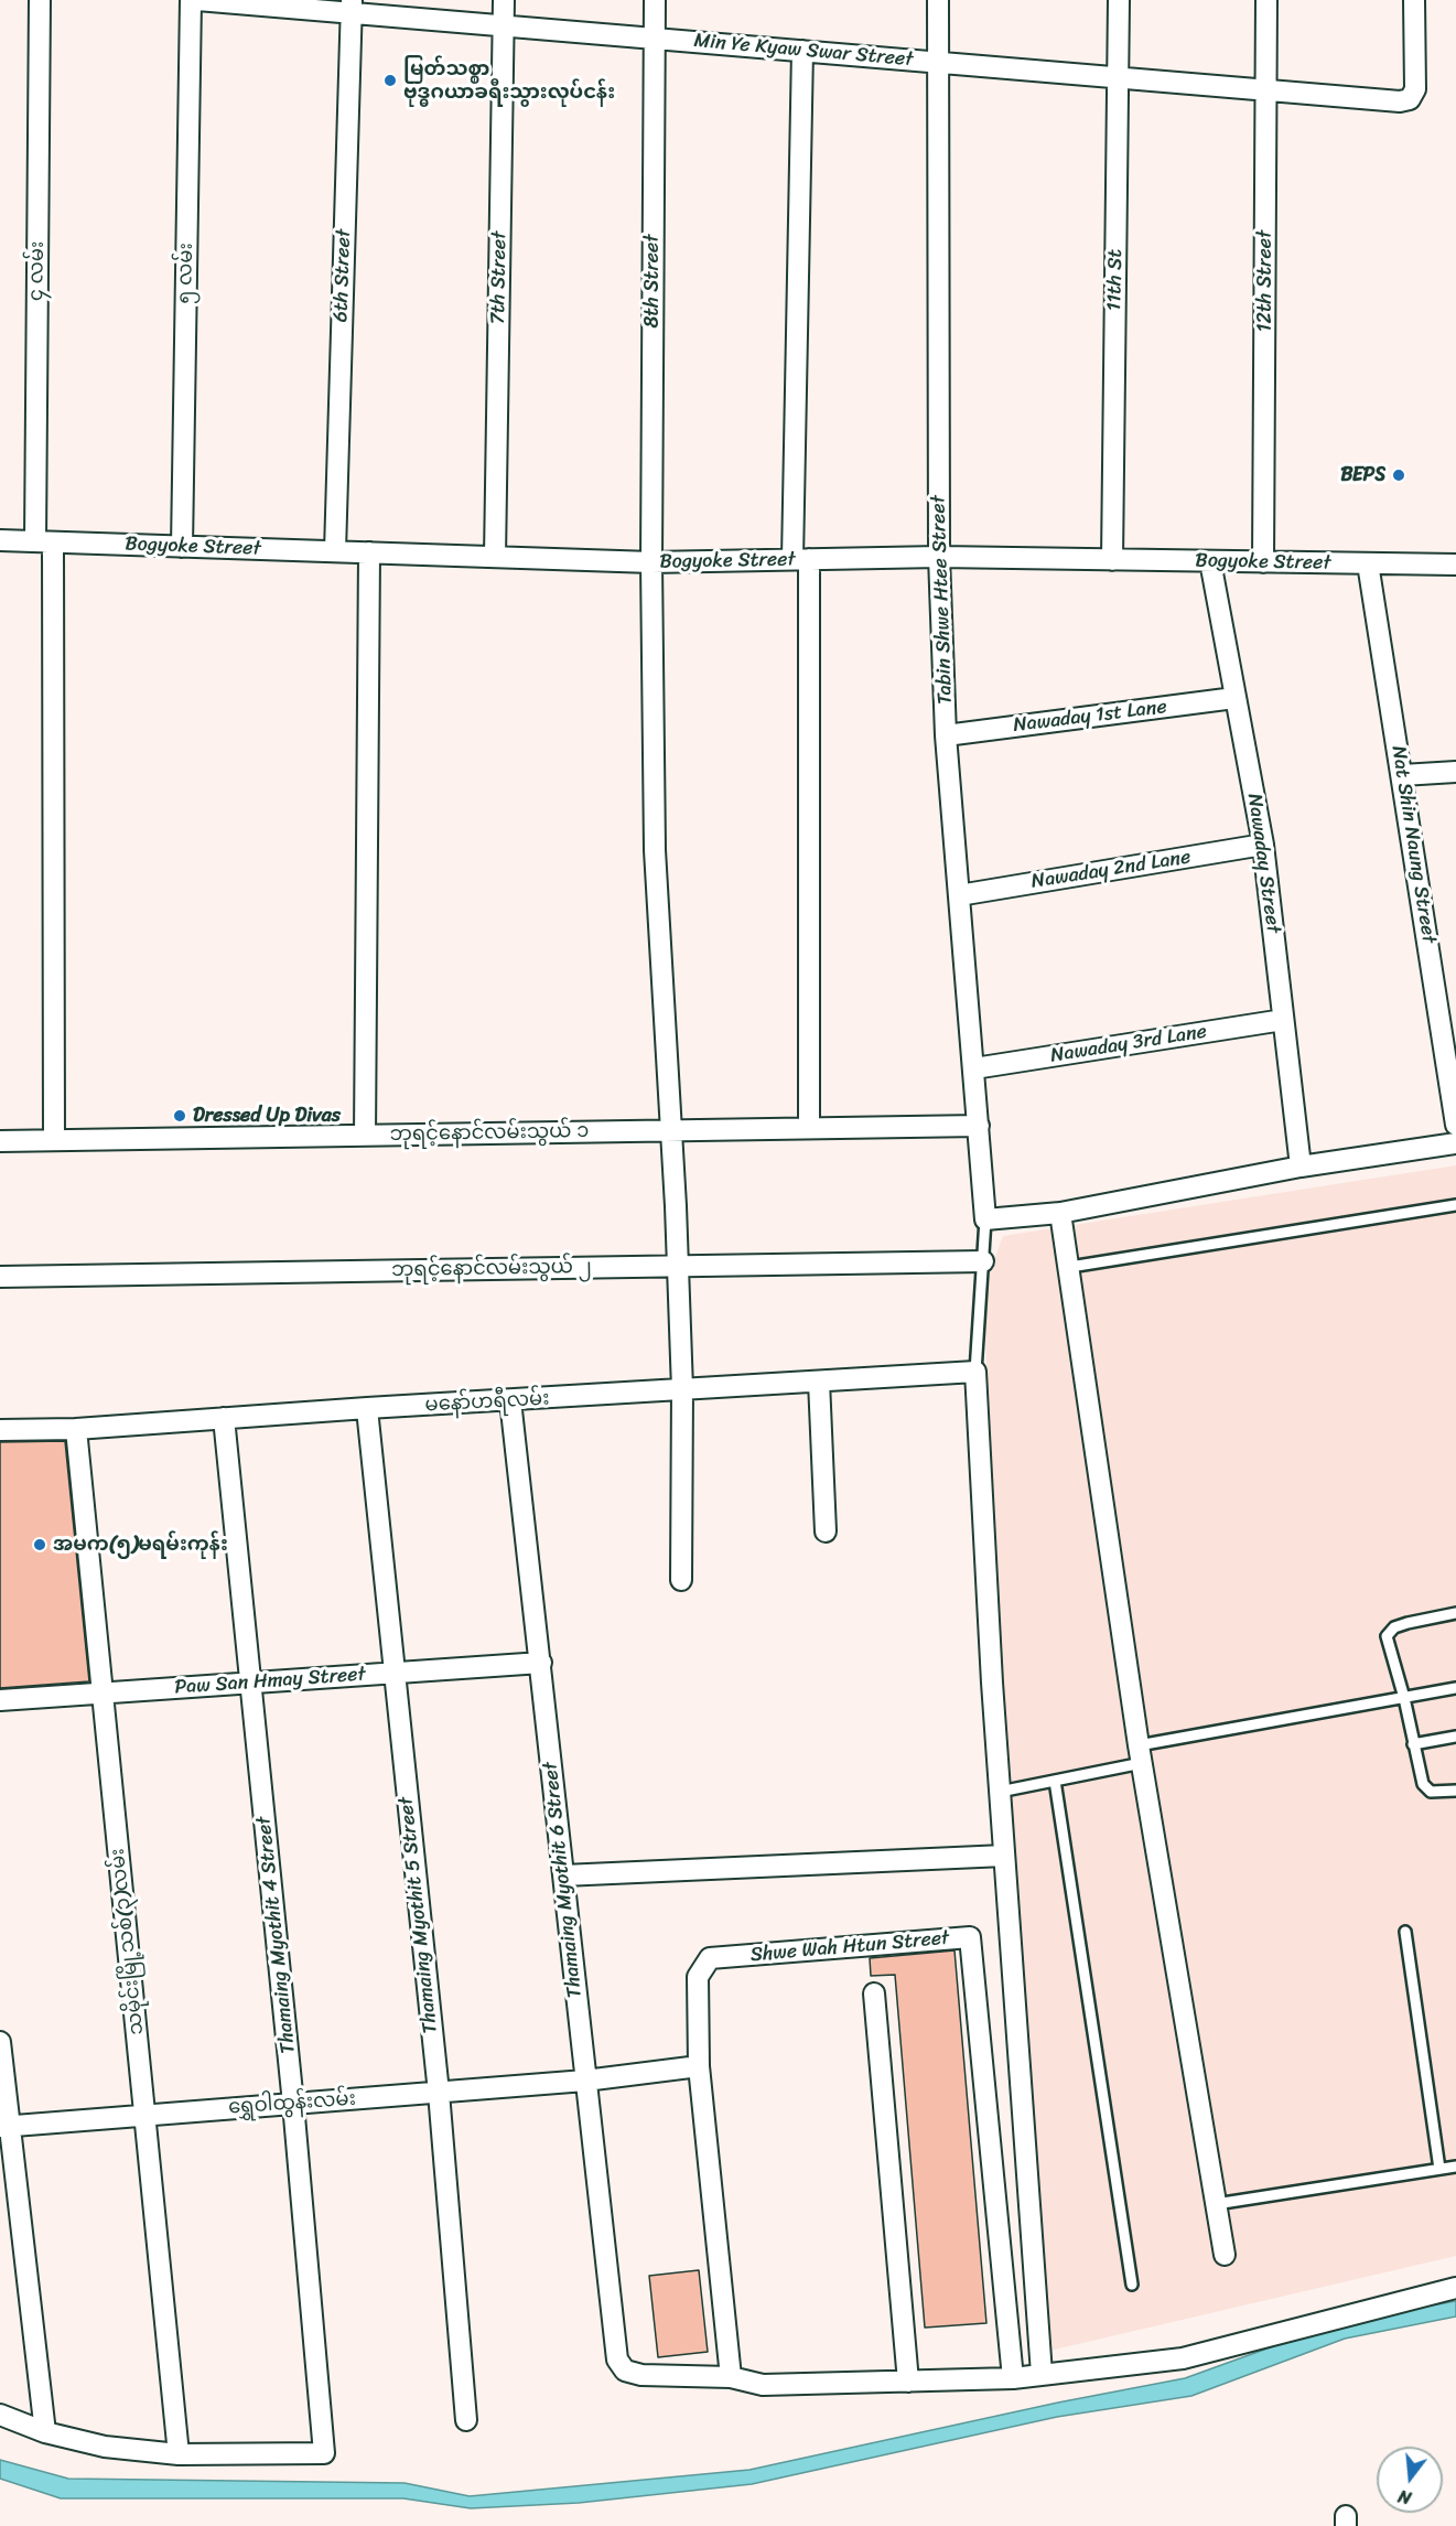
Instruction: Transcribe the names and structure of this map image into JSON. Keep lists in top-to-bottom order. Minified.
{"streets":{"street":["Min Ye Kyaw Swar Street","၄ လမ်း","၅ လမ်း","6th Street","7th Street","11th St","8th Street","12th Street","Bogyoke Street","Tabin Shwe Htee Street","Nawaday 1st Lane","Nat Shin Naung Street","Nawaday Street","Nawaday 2nd Lane","Nawaday 3rd Lane","ဘုရင့်နောင်လမ်းသွယ် ၁","ဘုရင့်နောင်လမ်းသွယ် ၂","မနော်ဟရီလမ်း","Paw San Hmay Street","Thamaing Myothit 6 Street","Thamaing Myothit 5 Street","Thamaing Myothit 4 Street","သမိုင်းမြို့သစ်(၃)လမ်း","Shwe Wah Htun Street","ရွှေဝါထွန်းလမ်း"]},"crossings":[["Min Ye Kyaw Swar Street","6th Street"],["Min Ye Kyaw Swar Street","7th Street"],["Min Ye Kyaw Swar Street","11th St"],["Min Ye Kyaw Swar Street","8th Street"],["Min Ye Kyaw Swar Street","12th Street"],["Min Ye Kyaw Swar Street","Tabin Shwe Htee Street"],["၄ လမ်း","Bogyoke Street"],["၄ လမ်း","ဘုရင့်နောင်လမ်းသွယ် ၁"],["၅ လမ်း","Bogyoke Street"],["6th Street","Bogyoke Street"],["7th Street","Bogyoke Street"],["11th St","Bogyoke Street"],["8th Street","Bogyoke Street"],["8th Street","ဘုရင့်နောင်လမ်းသွယ် ၁"],["8th Street","ဘုရင့်နောင်လမ်းသွယ် ၂"],["8th Street","မနော်ဟရီလမ်း"],["12th Street","Bogyoke Street"],["Bogyoke Street","Tabin Shwe Htee Street"],["Bogyoke Street","Nat Shin Naung Street"],["Bogyoke Street","Nawaday Street"],["Tabin Shwe Htee Street","Nawaday 1st Lane"],["Tabin Shwe Htee Street","Nawaday 2nd Lane"],["Tabin Shwe Htee Street","Nawaday 3rd Lane"],["Tabin Shwe Htee Street","ဘုရင့်နောင်လမ်းသွယ် ၁"],["Nawaday 1st Lane","Nawaday Street"],["Nawaday Street","Nawaday 2nd Lane"],["Nawaday Street","Nawaday 3rd Lane"],["မနော်ဟရီလမ်း","Thamaing Myothit 6 Street"],["မနော်ဟရီလမ်း","Thamaing Myothit 5 Street"],["မနော်ဟရီလမ်း","Thamaing Myothit 4 Street"],["မနော်ဟရီလမ်း","သမိုင်းမြို့သစ်(၃)လမ်း"],["Paw San Hmay Street","Thamaing Myothit 6 Street"],["Paw San Hmay Street","Thamaing Myothit 5 Street"],["Paw San Hmay Street","Thamaing Myothit 4 Street"],["Paw San Hmay Street","သမိုင်းမြို့သစ်(၃)လမ်း"],["Thamaing Myothit 6 Street","ရွှေဝါထွန်းလမ်း"],["Thamaing Myothit 5 Street","ရွှေဝါထွန်းလမ်း"],["Thamaing Myothit 4 Street","သမိုင်းမြို့သစ်(၃)လမ်း"],["Thamaing Myothit 4 Street","ရွှေဝါထွန်းလမ်း"],["သမိုင်းမြို့သစ်(၃)လမ်း","ရွှေဝါထွန်းလမ်း"]],"places":["မြတ်သစ္စာ ဗုဒ္ဓဂယာခရီးသွားလုပ်ငန်း","BEPS","Dressed Up Divas","အမက(၅)မရမ်းကုန်း"],"north":"bottom"}
